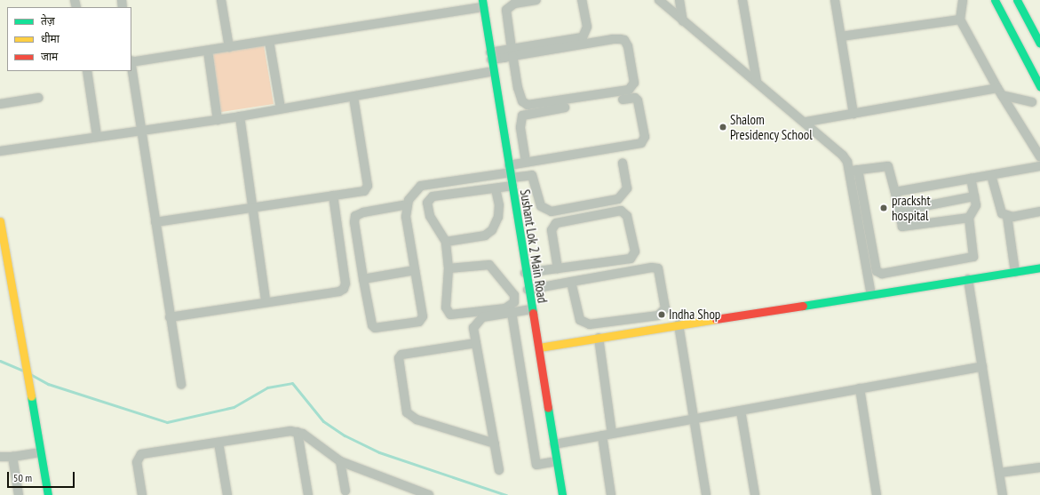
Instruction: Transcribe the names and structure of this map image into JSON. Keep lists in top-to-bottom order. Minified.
{"streets":{"street":["Sushant Lok 2 Main Road"]},"places":["Shalom Presidency School","pracksht hospital","Indha Shop"],"legend":["तेज़","धीमा","जाम"],"scale_bar":"50 m"}
